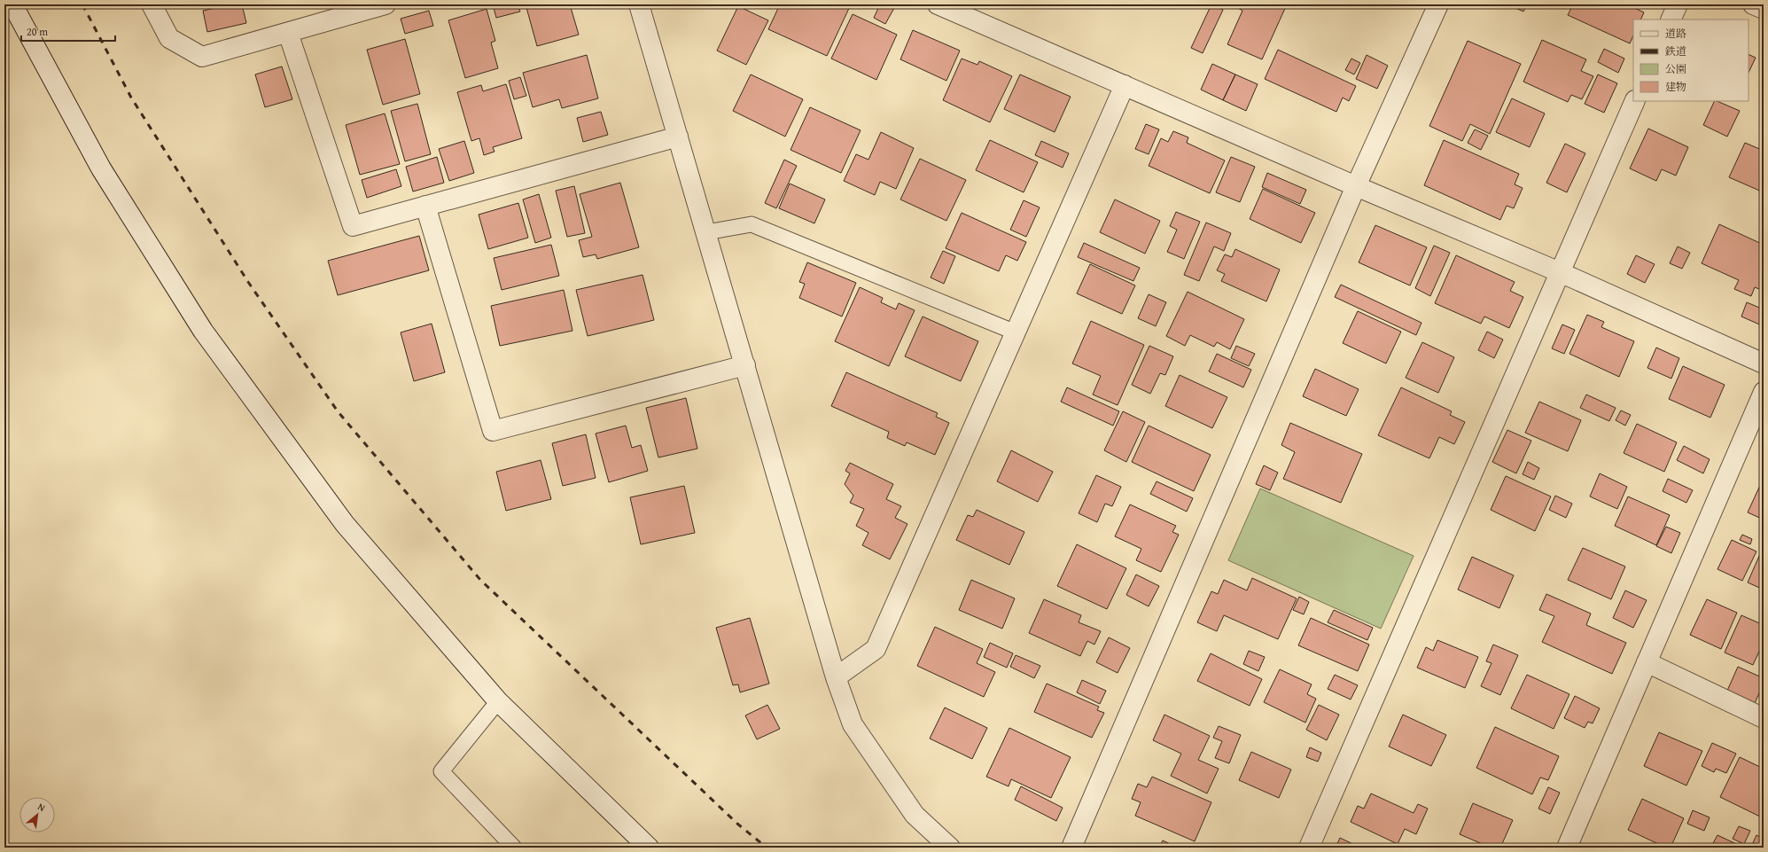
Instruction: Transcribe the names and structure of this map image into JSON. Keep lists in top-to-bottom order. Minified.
{"legend":["道路","鉄道","公園","建物"],"scale_bar":"20 m","north":"top right"}
